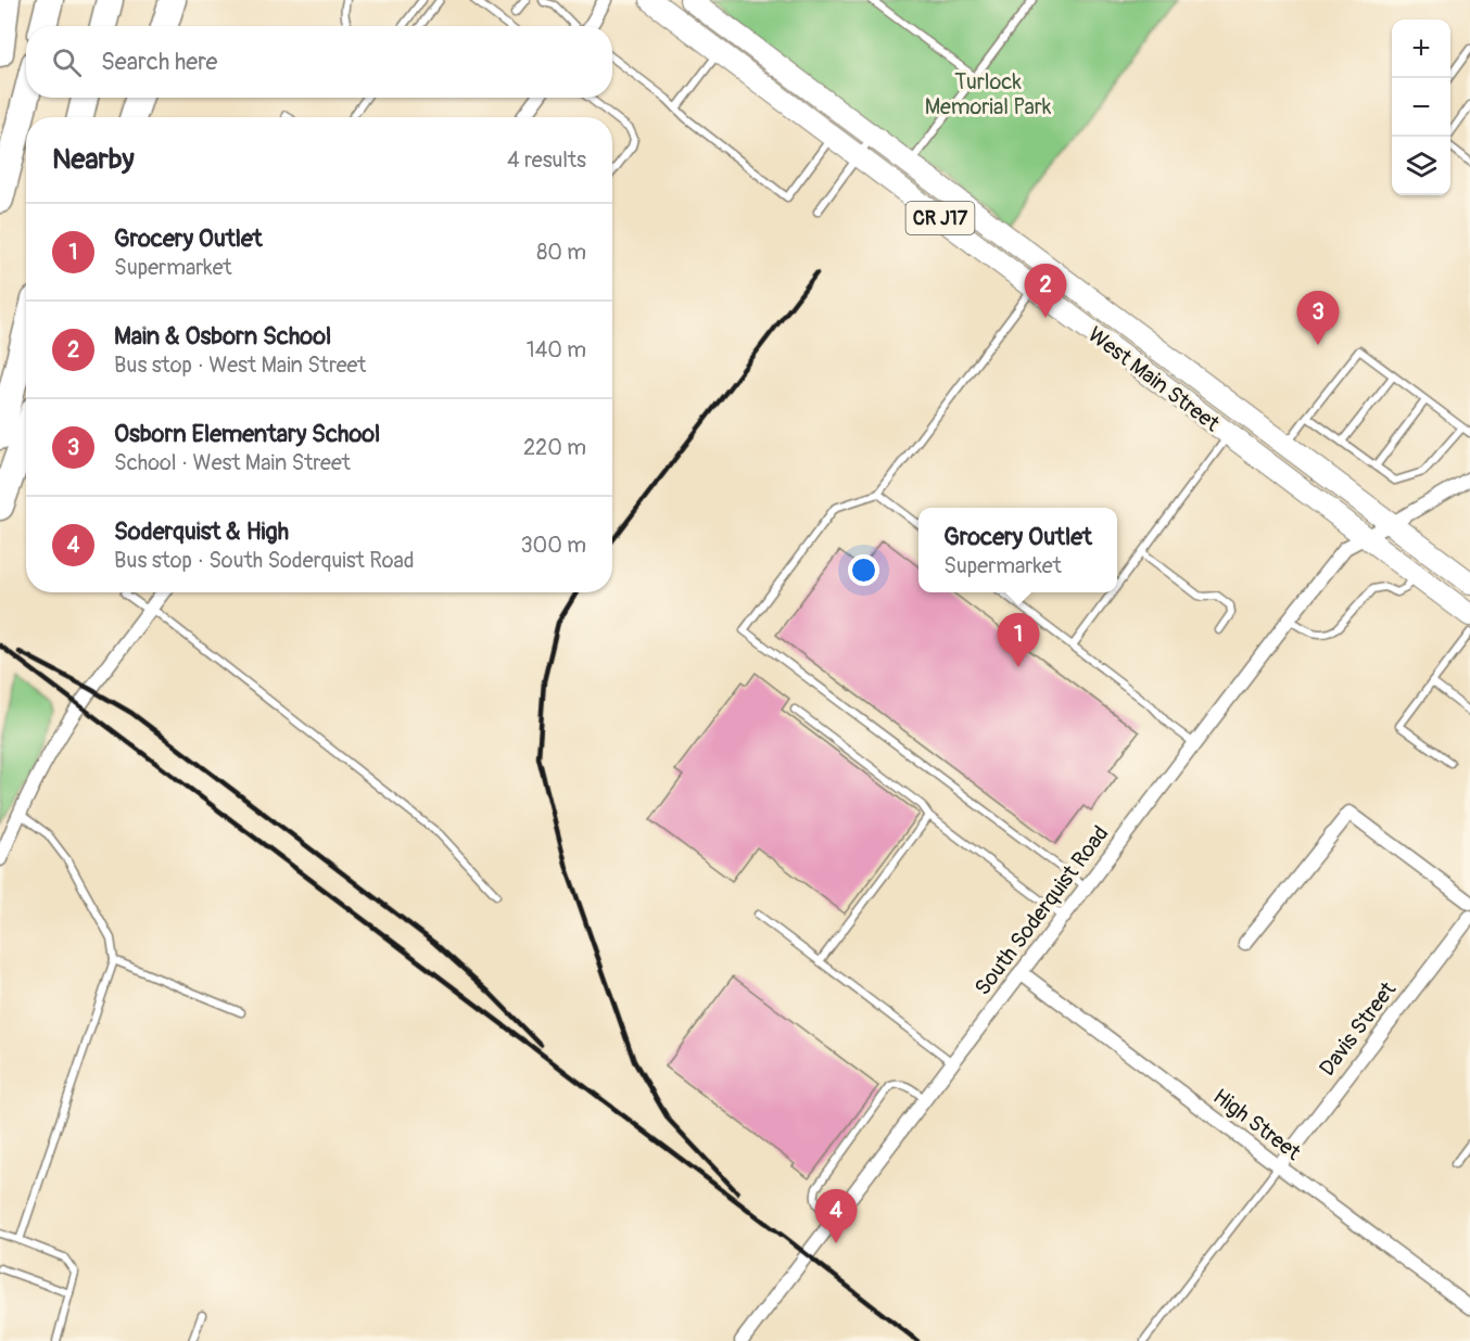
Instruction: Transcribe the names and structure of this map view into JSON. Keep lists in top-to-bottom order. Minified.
{"streets":{"main road":["CR J17","West Main Street"],"street":["South Soderquist Road","Davis Street","High Street"]},"crossings":[["West Main Street","South Soderquist Road"],["South Soderquist Road","High Street"],["Davis Street","High Street"]],"parks":["Turlock Memorial Park"],"page":{"map_buttons":["+","−"],"search":"Search here","heading":["Nearby","4 results"],"list":[{"mark":"1","name":"Grocery Outlet","note":"Supermarket","value":"80 m"},{"mark":"2","name":"Main & Osborn School","note":"Bus stop · West Main Street","value":"140 m"},{"mark":"3","name":"Osborn Elementary School","note":"School · West Main Street","value":"220 m"},{"mark":"4","name":"Soderquist & High","note":"Bus stop · South Soderquist Road","value":"300 m"}],"pins":["2","3","1","4"],"popup":["Grocery Outlet","Supermarket"]}}
